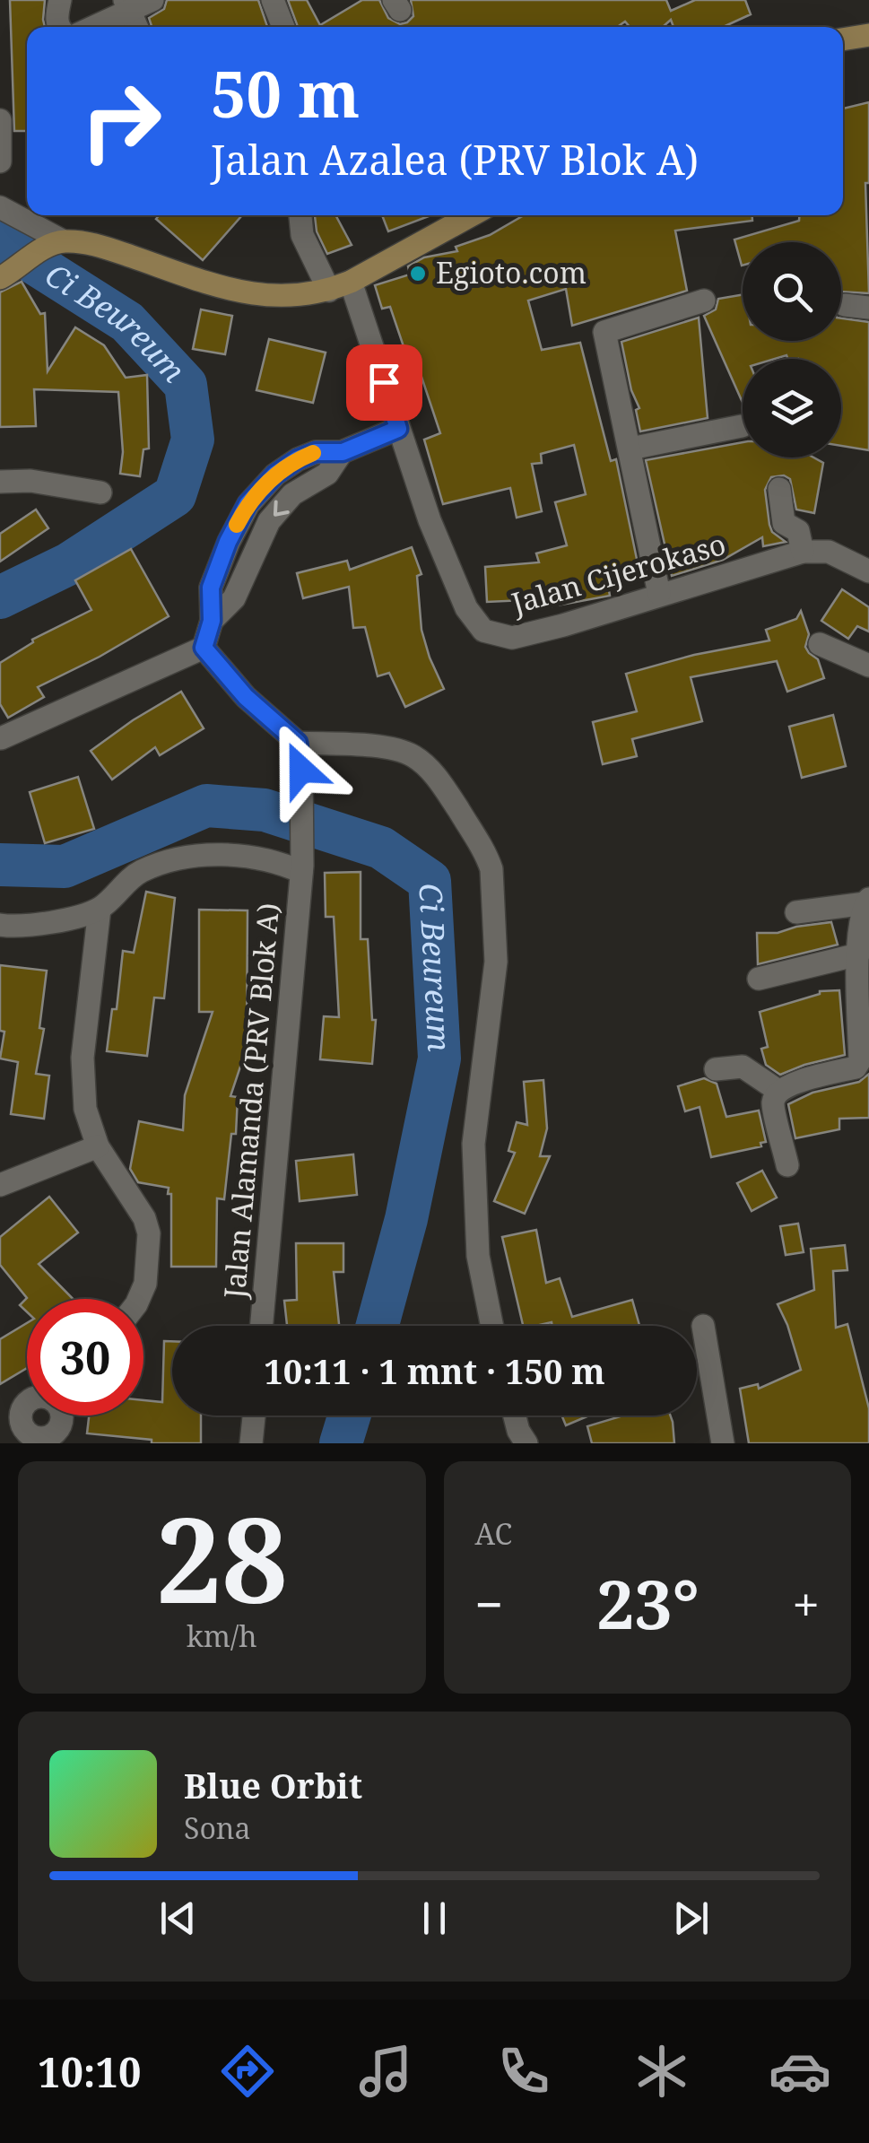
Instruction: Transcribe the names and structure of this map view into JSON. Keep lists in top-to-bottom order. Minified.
{"streets":{"street":["Jalan Cijerokaso","Jalan Alamanda (PRV Blok A)"]},"water":["Ci Beureum"],"places":["Egioto.com"],"page":{"turn":["50 m","Jalan Azalea (PRV Blok A)"],"limit":"30","trip":"10:11 · 1 mnt · 150 m","tile":[["28","km/h"],"AC"],"heat":["−","23°","+"],"song":["Blue Orbit","Sona"],"tabs":"10:10"}}
